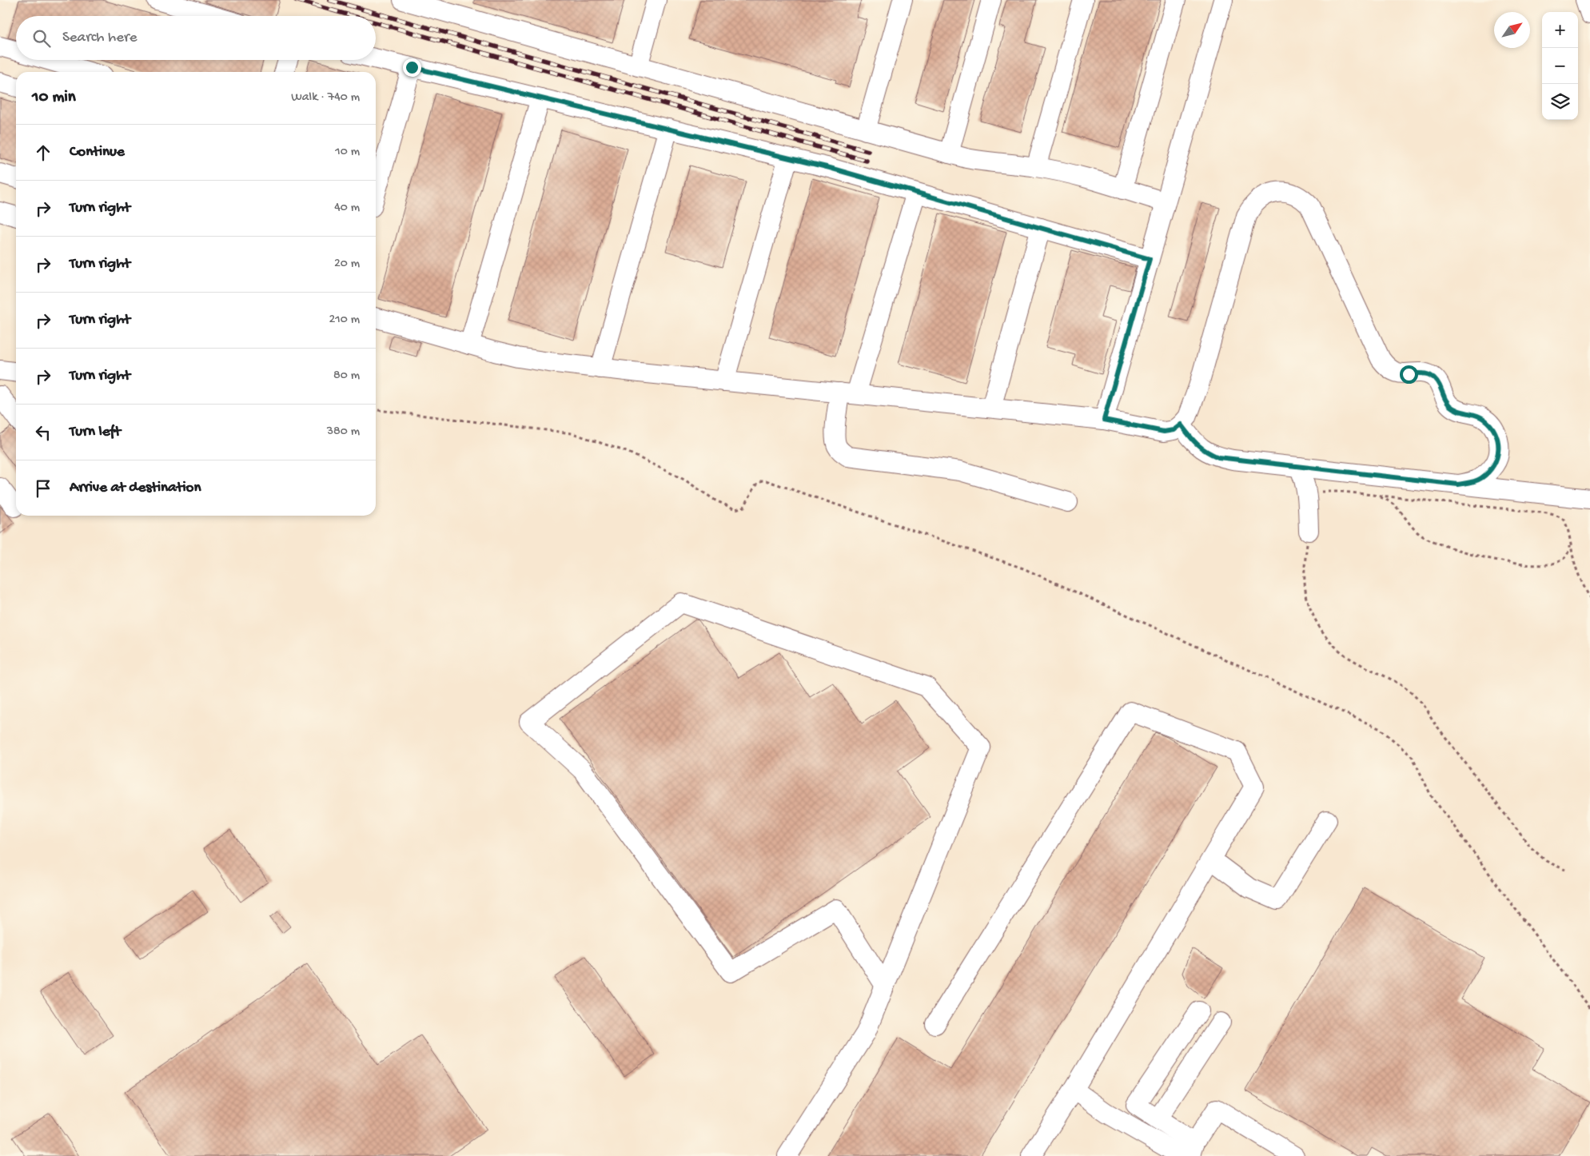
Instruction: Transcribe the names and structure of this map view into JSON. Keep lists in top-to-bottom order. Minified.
{"north":"top right","page":{"map_buttons":["+","−"],"search":"Search here","heading":["10 min","Walk · 740 m"],"list":[["Continue","10 m"],["Turn right","40 m"],["Turn right","20 m"],["Turn right","210 m"],["Turn right","80 m"],["Turn left","380 m"],"Arrive at destination"]}}
